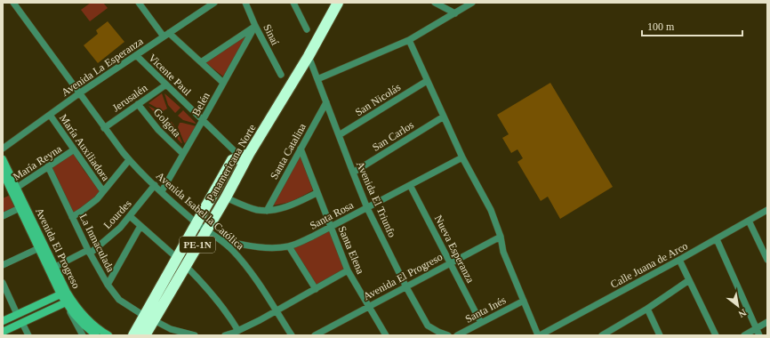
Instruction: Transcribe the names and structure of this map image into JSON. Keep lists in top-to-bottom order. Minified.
{"streets":{"highway":["Panamericana Norte","PE-1N"],"main road":["Avenida El Progreso"],"street":["Sinaí","Avenida La Esperanza","Vicente Paul","Jerusalén","San Nicolás","Belén","Golgota","San Carlos","María Auxiliadora","Santa Catalina","María Reyna","Avenida El Triunfo","Avenida Isabel la Católica","Lourdes","Santa Rosa","La Inmaculada","Nueva Esperanza","Santa Elena","Calle Juana de Arco","Santa Inés"]},"crossings":[["Sinaí","Belén"],["Avenida La Esperanza","Vicente Paul"],["Avenida La Esperanza","María Auxiliadora"],["Avenida La Esperanza","Avenida Isabel la Católica"],["Vicente Paul","Jerusalén"],["Vicente Paul","Belén"],["Vicente Paul","Panamericana Norte"],["Jerusalén","Golgota"],["Jerusalén","Avenida Isabel la Católica"],["San Nicolás","Avenida El Triunfo"],["Belén","Golgota"],["Belén","Avenida Isabel la Católica"],["San Carlos","Avenida El Triunfo"],["María Auxiliadora","María Reyna"],["Santa Catalina","Avenida El Triunfo"],["Santa Catalina","Santa Elena"],["María Reyna","La Inmaculada"],["María Reyna","Avenida El Progreso"],["Panamericana Norte","Avenida El Triunfo"],["Panamericana Norte","Avenida Isabel la Católica"],["Panamericana Norte","La Inmaculada"],["Avenida El Triunfo","Santa Rosa"],["Avenida El Triunfo","Avenida El Progreso"],["Avenida Isabel la Católica","Lourdes"],["Avenida Isabel la Católica","Santa Rosa"],["Lourdes","La Inmaculada"],["Lourdes","Avenida El Progreso"],["Santa Rosa","Nueva Esperanza"],["Santa Rosa","Santa Elena"],["Avenida El Progreso","Nueva Esperanza"],["Avenida El Progreso","Santa Elena"],["Nueva Esperanza","Santa Inés"]],"scale_bar":"100 m","north":"bottom right"}
